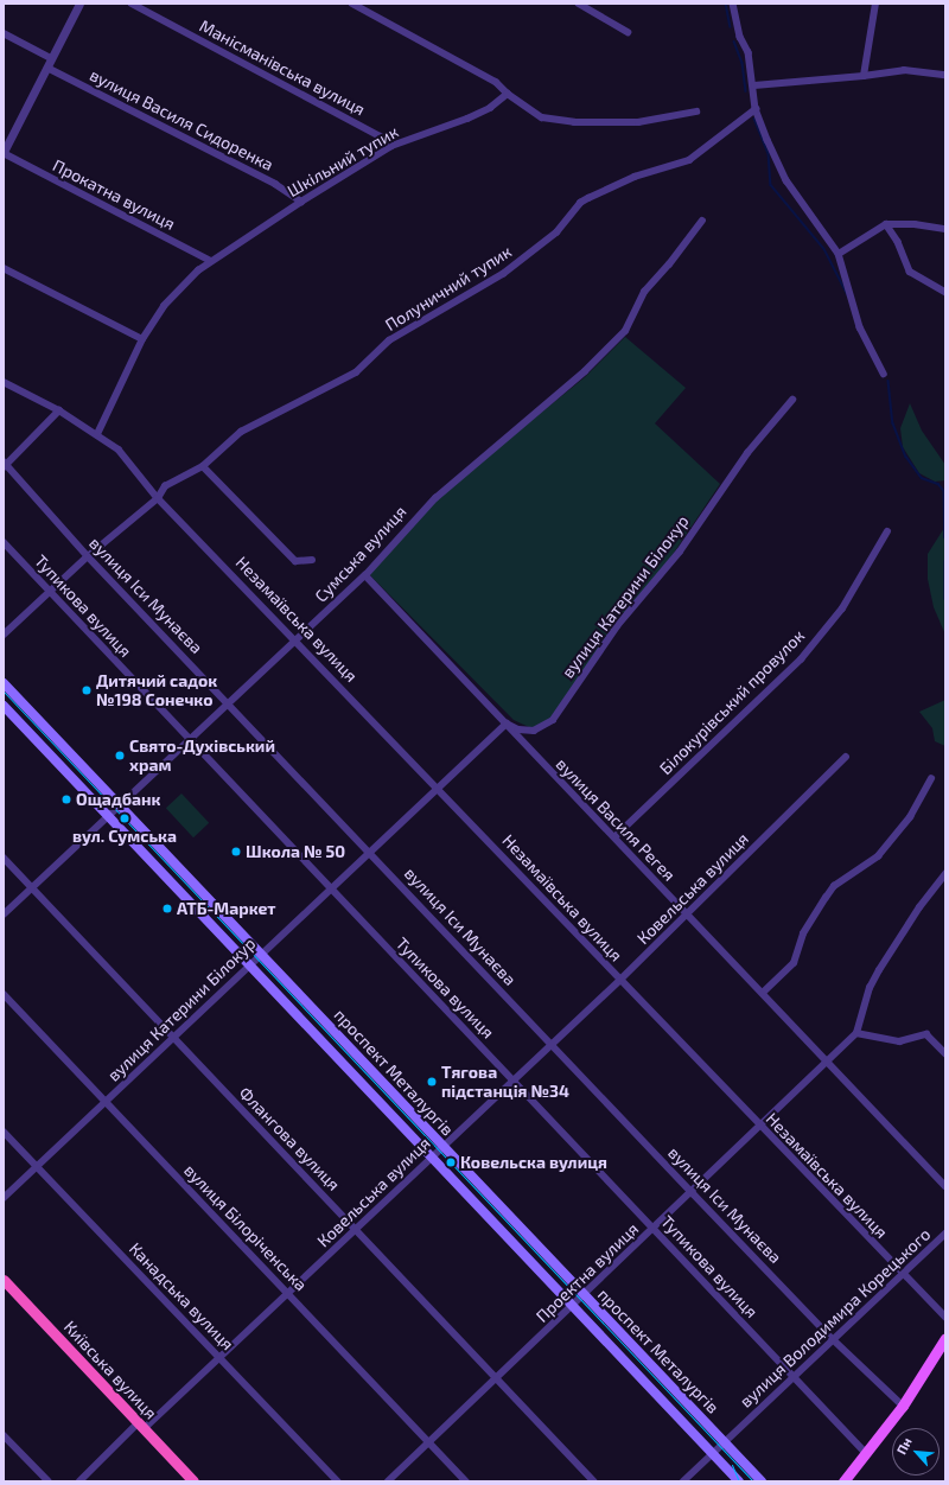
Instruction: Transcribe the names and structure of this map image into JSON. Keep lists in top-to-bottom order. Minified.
{"streets":{"highway":["Київська вулиця"],"main road":["проспект Металургів"],"street":["Манісманівська вулиця","вулиця Василя Сидоренка","Шкільний тупик","Прокатна вулиця","Полуничний тупик","Сумська вулиця","вулиця Іси Мунаєва","вулиця Катерини Білокур","Тупикова вулиця","Незамаївська вулиця","Білокурівський провулок","вулиця Василя Регея","Ковельська вулиця","Флангова вулиця","вулиця Білоріченська","Проектна вулиця","Канадська вулиця","вулиця Володимира Корецького"]},"crossings":[["Манісманівська вулиця","Шкільний тупик"],["вулиця Василя Сидоренка","Шкільний тупик"],["Шкільний тупик","Прокатна вулиця"],["Шкільний тупик","Незамаївська вулиця"],["Полуничний тупик","вулиця Іси Мунаєва"],["Полуничний тупик","Тупикова вулиця"],["Полуничний тупик","Незамаївська вулиця"],["Сумська вулиця","вулиця Іси Мунаєва"],["Сумська вулиця","Тупикова вулиця"],["Сумська вулиця","Незамаївська вулиця"],["Сумська вулиця","вулиця Василя Регея"],["Сумська вулиця","проспект Металургів"],["Сумська вулиця","Флангова вулиця"],["вулиця Іси Мунаєва","вулиця Катерини Білокур"],["вулиця Іси Мунаєва","Ковельська вулиця"],["вулиця Іси Мунаєва","Проектна вулиця"],["вулиця Іси Мунаєва","вулиця Володимира Корецького"],["вулиця Катерини Білокур","Тупикова вулиця"],["вулиця Катерини Білокур","Незамаївська вулиця"],["вулиця Катерини Білокур","вулиця Василя Регея"],["вулиця Катерини Білокур","проспект Металургів"],["вулиця Катерини Білокур","Флангова вулиця"],["вулиця Катерини Білокур","вулиця Білоріченська"],["вулиця Катерини Білокур","Канадська вулиця"],["Тупикова вулиця","Ковельська вулиця"],["Тупикова вулиця","Проектна вулиця"],["Тупикова вулиця","вулиця Володимира Корецького"],["Незамаївська вулиця","Ковельська вулиця"],["Незамаївська вулиця","Проектна вулиця"],["Незамаївська вулиця","вулиця Володимира Корецького"],["Білокурівський провулок","вулиця Василя Регея"],["вулиця Василя Регея","Ковельська вулиця"],["вулиця Василя Регея","Проектна вулиця"],["Ковельська вулиця","проспект Металургів"],["Ковельська вулиця","Флангова вулиця"],["Ковельська вулиця","вулиця Білоріченська"],["Ковельська вулиця","Канадська вулиця"],["Ковельська вулиця","Київська вулиця"],["проспект Металургів","Проектна вулиця"],["проспект Металургів","вулиця Володимира Корецького"],["Флангова вулиця","Проектна вулиця"],["вулиця Білоріченська","Проектна вулиця"]],"places":["Дитячий садок №198 Сонечко","Свято-Духівський храм","Ощадбанк","вул. Сумська","Школа № 50","АТБ-Маркет","Тягова пiдстанцiя №34","Ковельска вулиця"],"north":"top left"}
